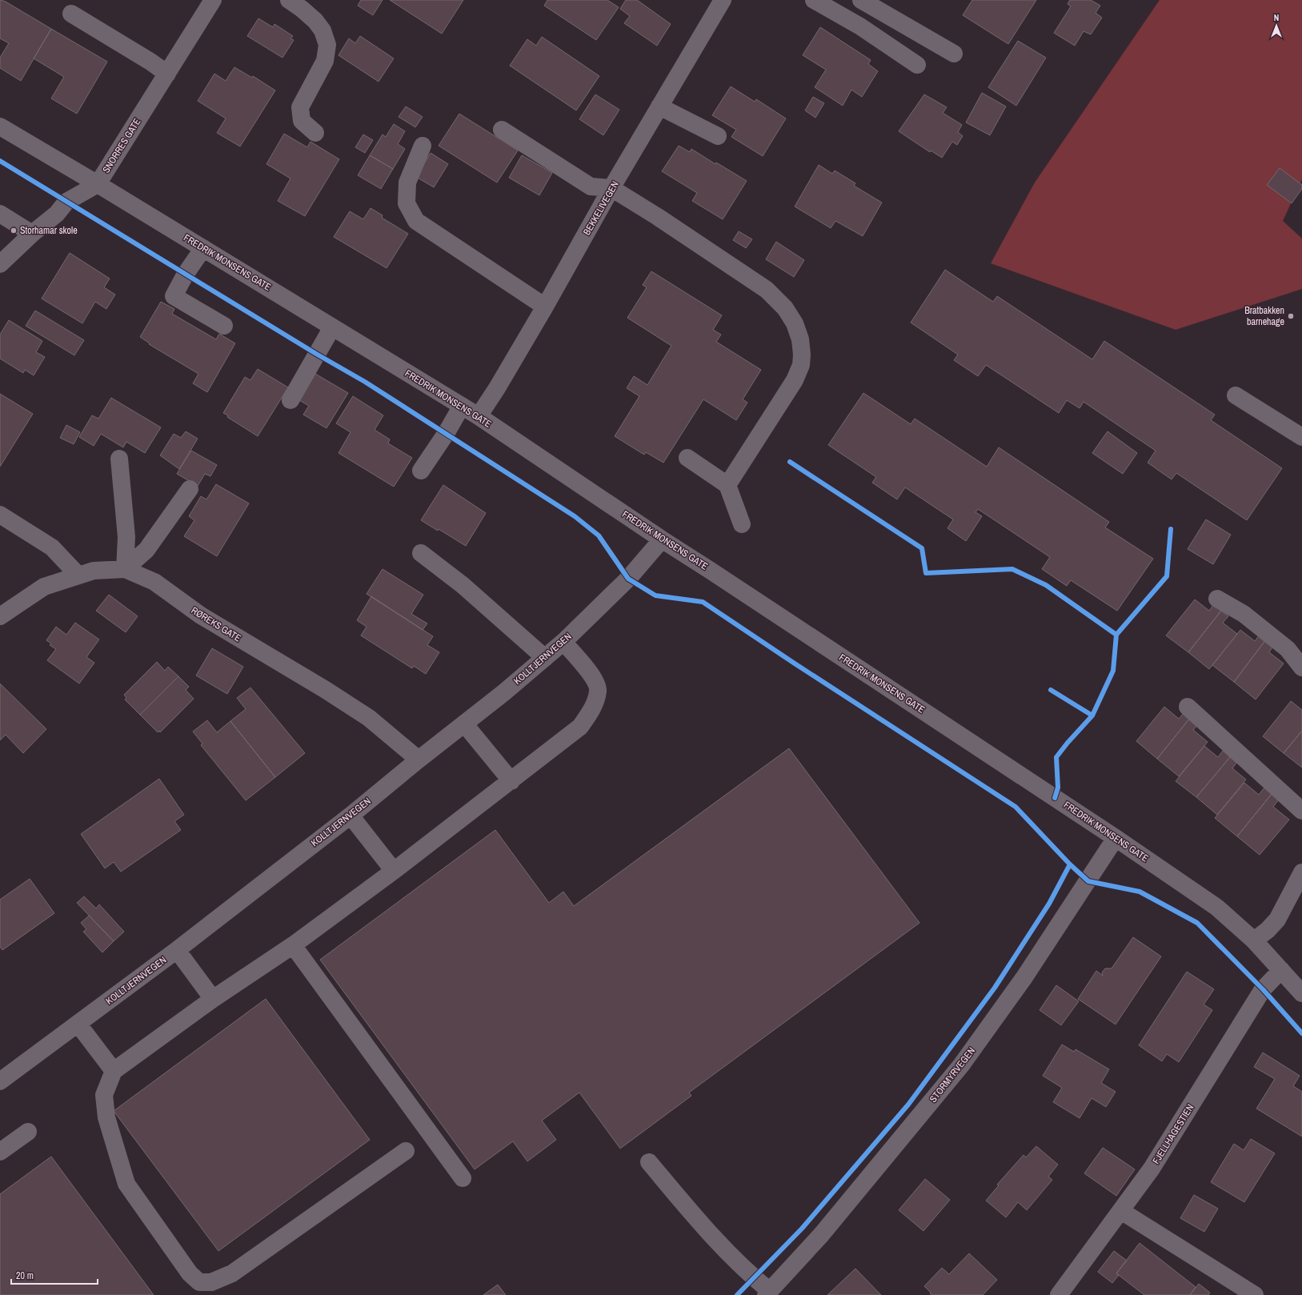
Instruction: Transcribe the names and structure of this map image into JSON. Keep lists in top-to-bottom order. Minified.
{"streets":{"street":["SNORRES GATE","BEKKELIVEGEN","FREDRIK MONSENS GATE","RØREKS GATE","KOLLTJERNVEGEN","STORMYRVEGEN","FJELLHAGESTIEN"]},"crossings":[["SNORRES GATE","FREDRIK MONSENS GATE"],["BEKKELIVEGEN","FREDRIK MONSENS GATE"],["FREDRIK MONSENS GATE","KOLLTJERNVEGEN"],["FREDRIK MONSENS GATE","STORMYRVEGEN"],["FREDRIK MONSENS GATE","FJELLHAGESTIEN"],["RØREKS GATE","KOLLTJERNVEGEN"]],"places":["Storhamar skole","Bratbakken barnehage"],"scale_bar":"20 m","north":"top"}
